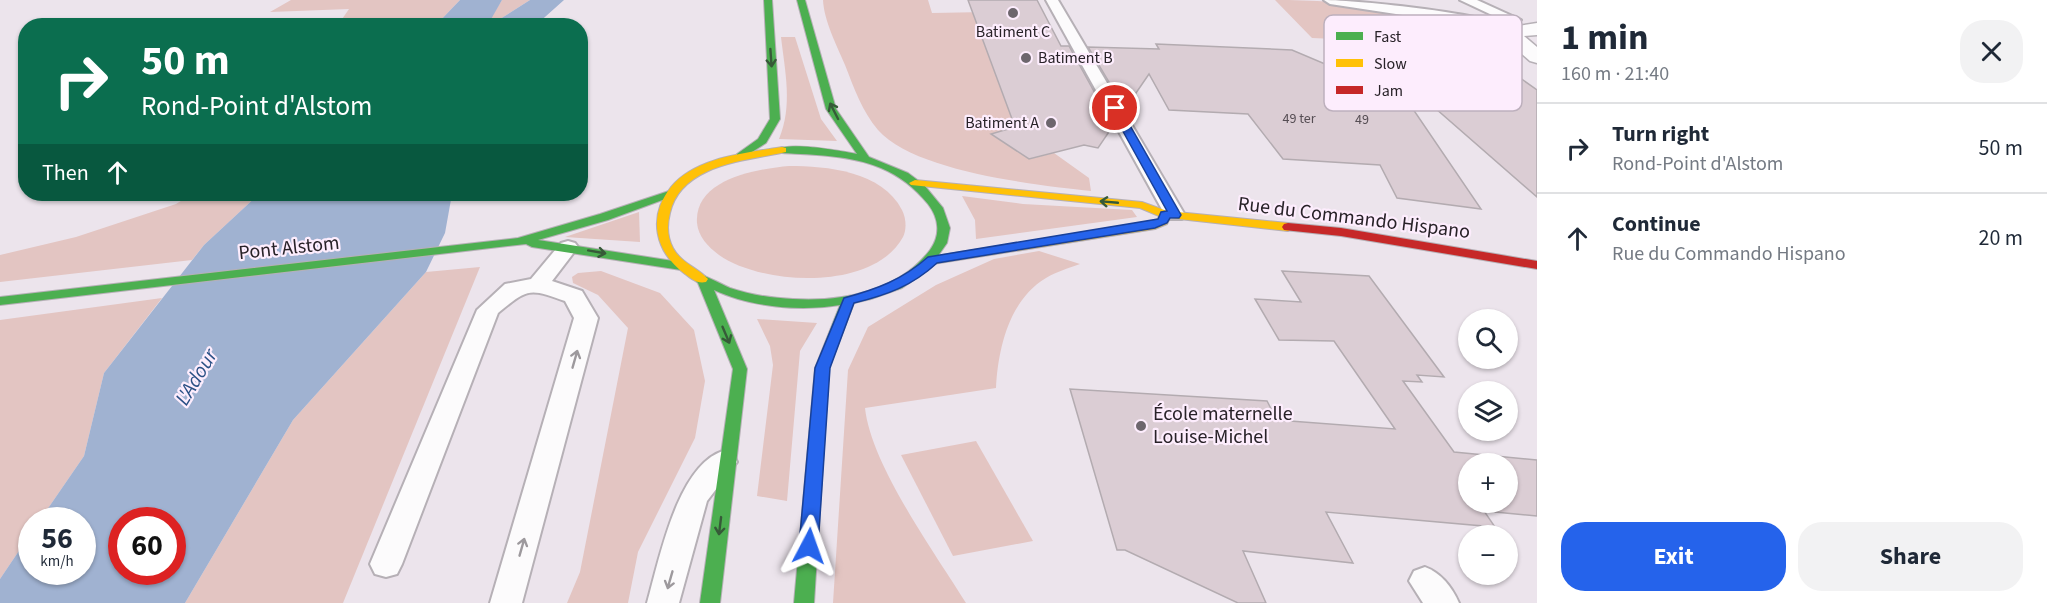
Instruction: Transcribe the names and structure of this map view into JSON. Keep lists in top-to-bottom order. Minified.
{"streets":{"main road":["Rue du Commando Hispano","Pont Alstom"]},"water":["L'Adour"],"places":["Batiment C","Batiment B","Batiment A","École maternelle Louise-Michel"],"house_numbers":["49 ter","49"],"legend":["Fast","Slow","Jam"],"page":{"heading":["1 min","160 m · 21:40"],"turn":["50 m","Rond-Point d'Alstom"],"list":[{"name":"Turn right","note":"Rond-Point d'Alstom","value":"50 m"},{"name":"Continue","note":"Rue du Commando Hispano","value":"20 m"}],"then":"Then","map_buttons":["+","−"],"speed":"56 km/h","limit":"60","buttons":["Exit","Share"]}}
